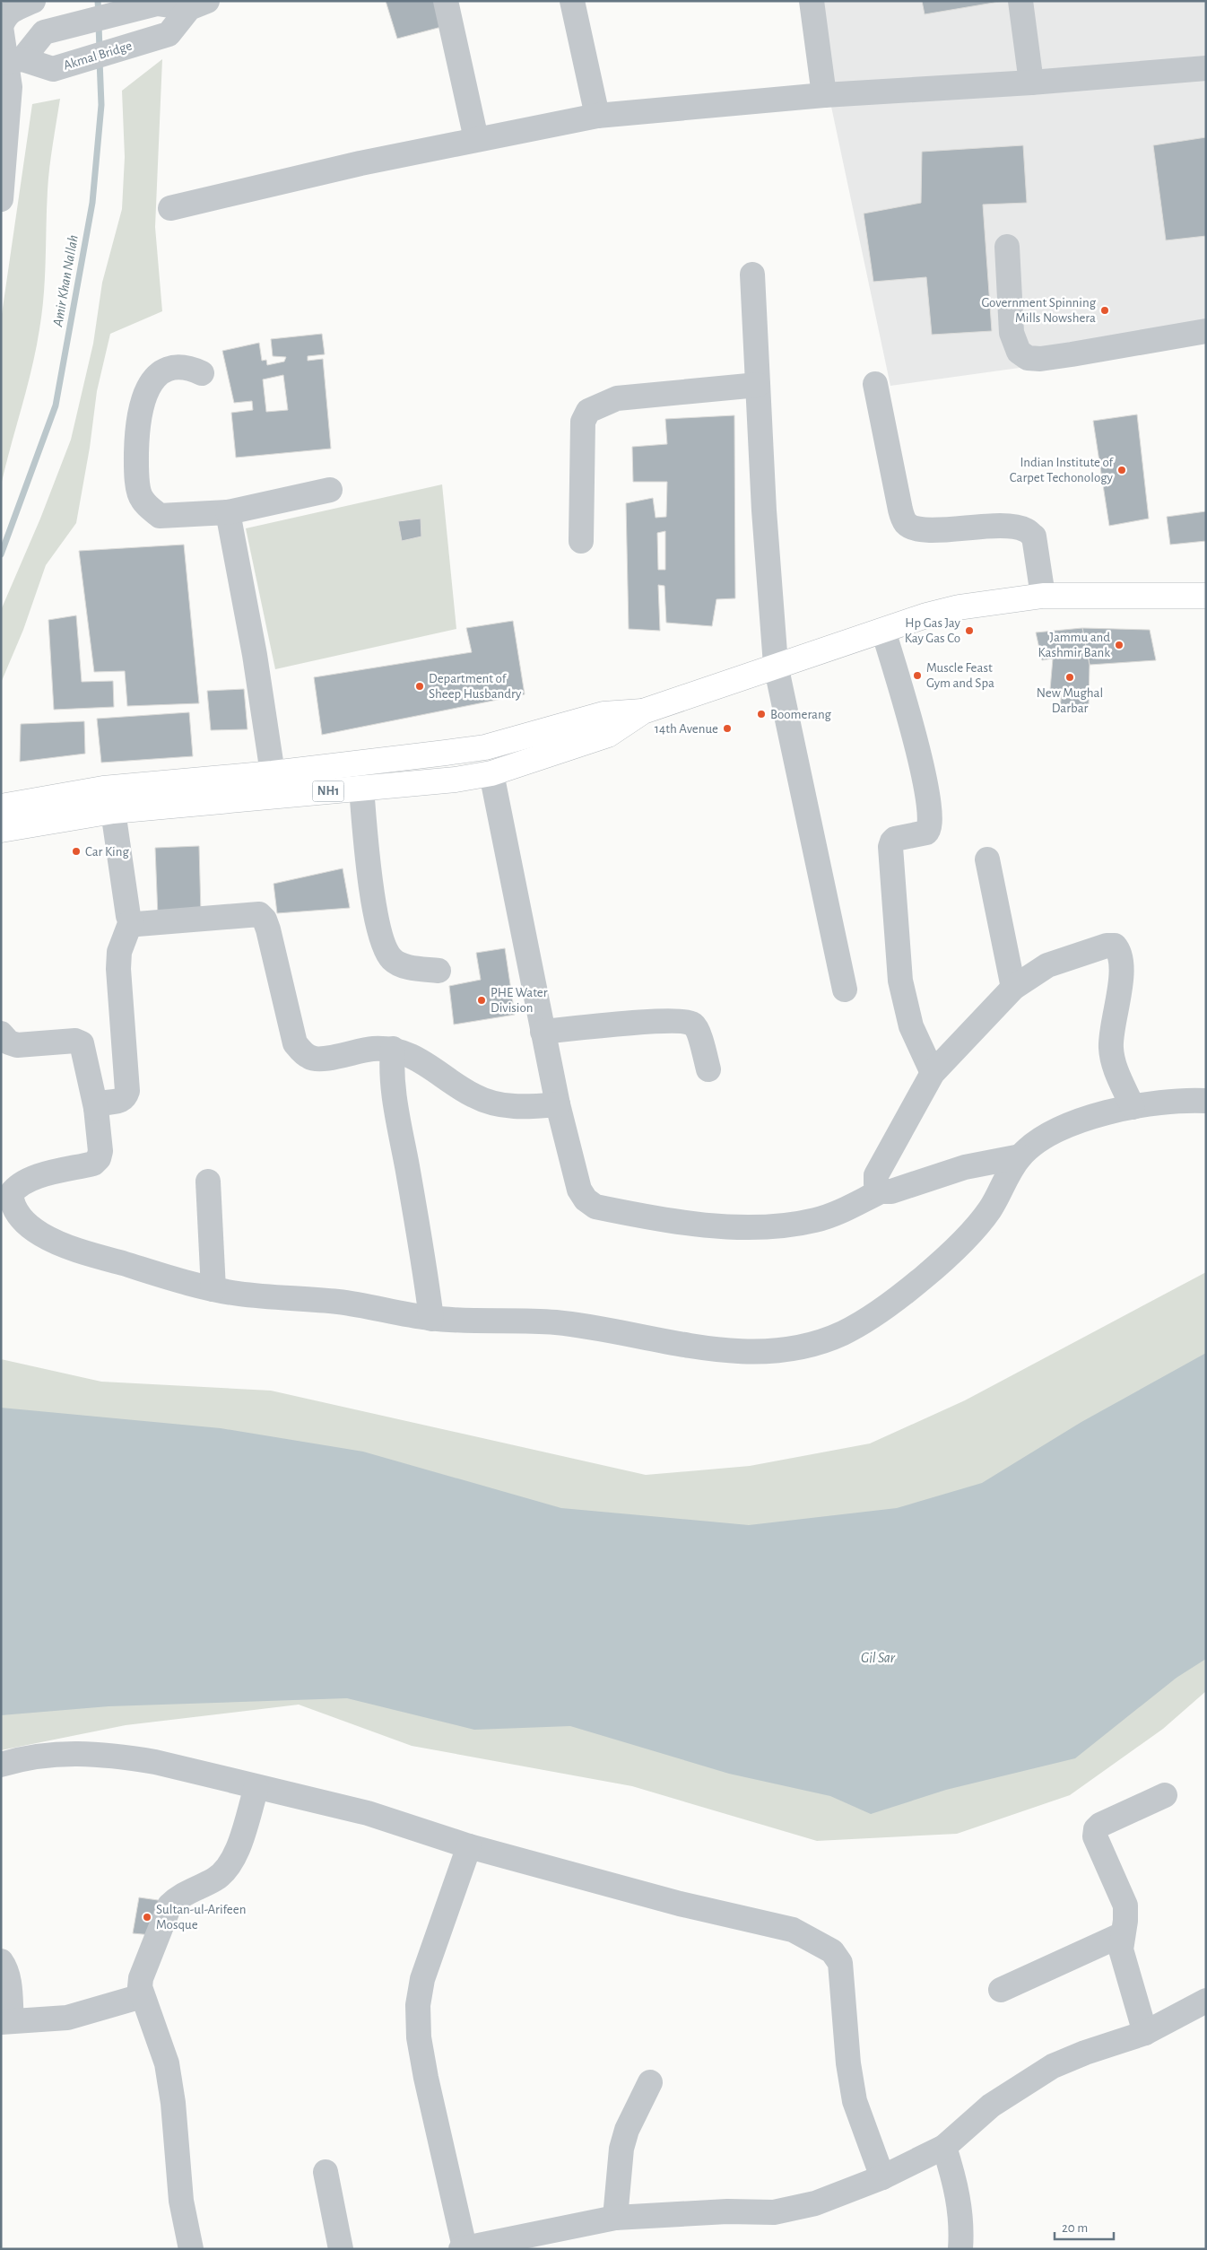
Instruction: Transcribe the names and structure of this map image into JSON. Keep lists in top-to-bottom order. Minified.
{"streets":{"highway":["NH1"],"street":["Akmal Bridge"]},"water":["Amir Khan Nallah","Gil Sar"],"places":["Government Spinning Mills Nowshera","Indian Institute of Carpet Techonology","Hp Gas Jay Kay Gas Co","Jammu and Kashmir Bank","Muscle Feast Gym and Spa","New Mughal Darbar","Department of Sheep Husbandry","Boomerang","14th Avenue","Car King","PHE Water Division","Sultan-ul-Arifeen Mosque"],"scale_bar":"20 m"}
